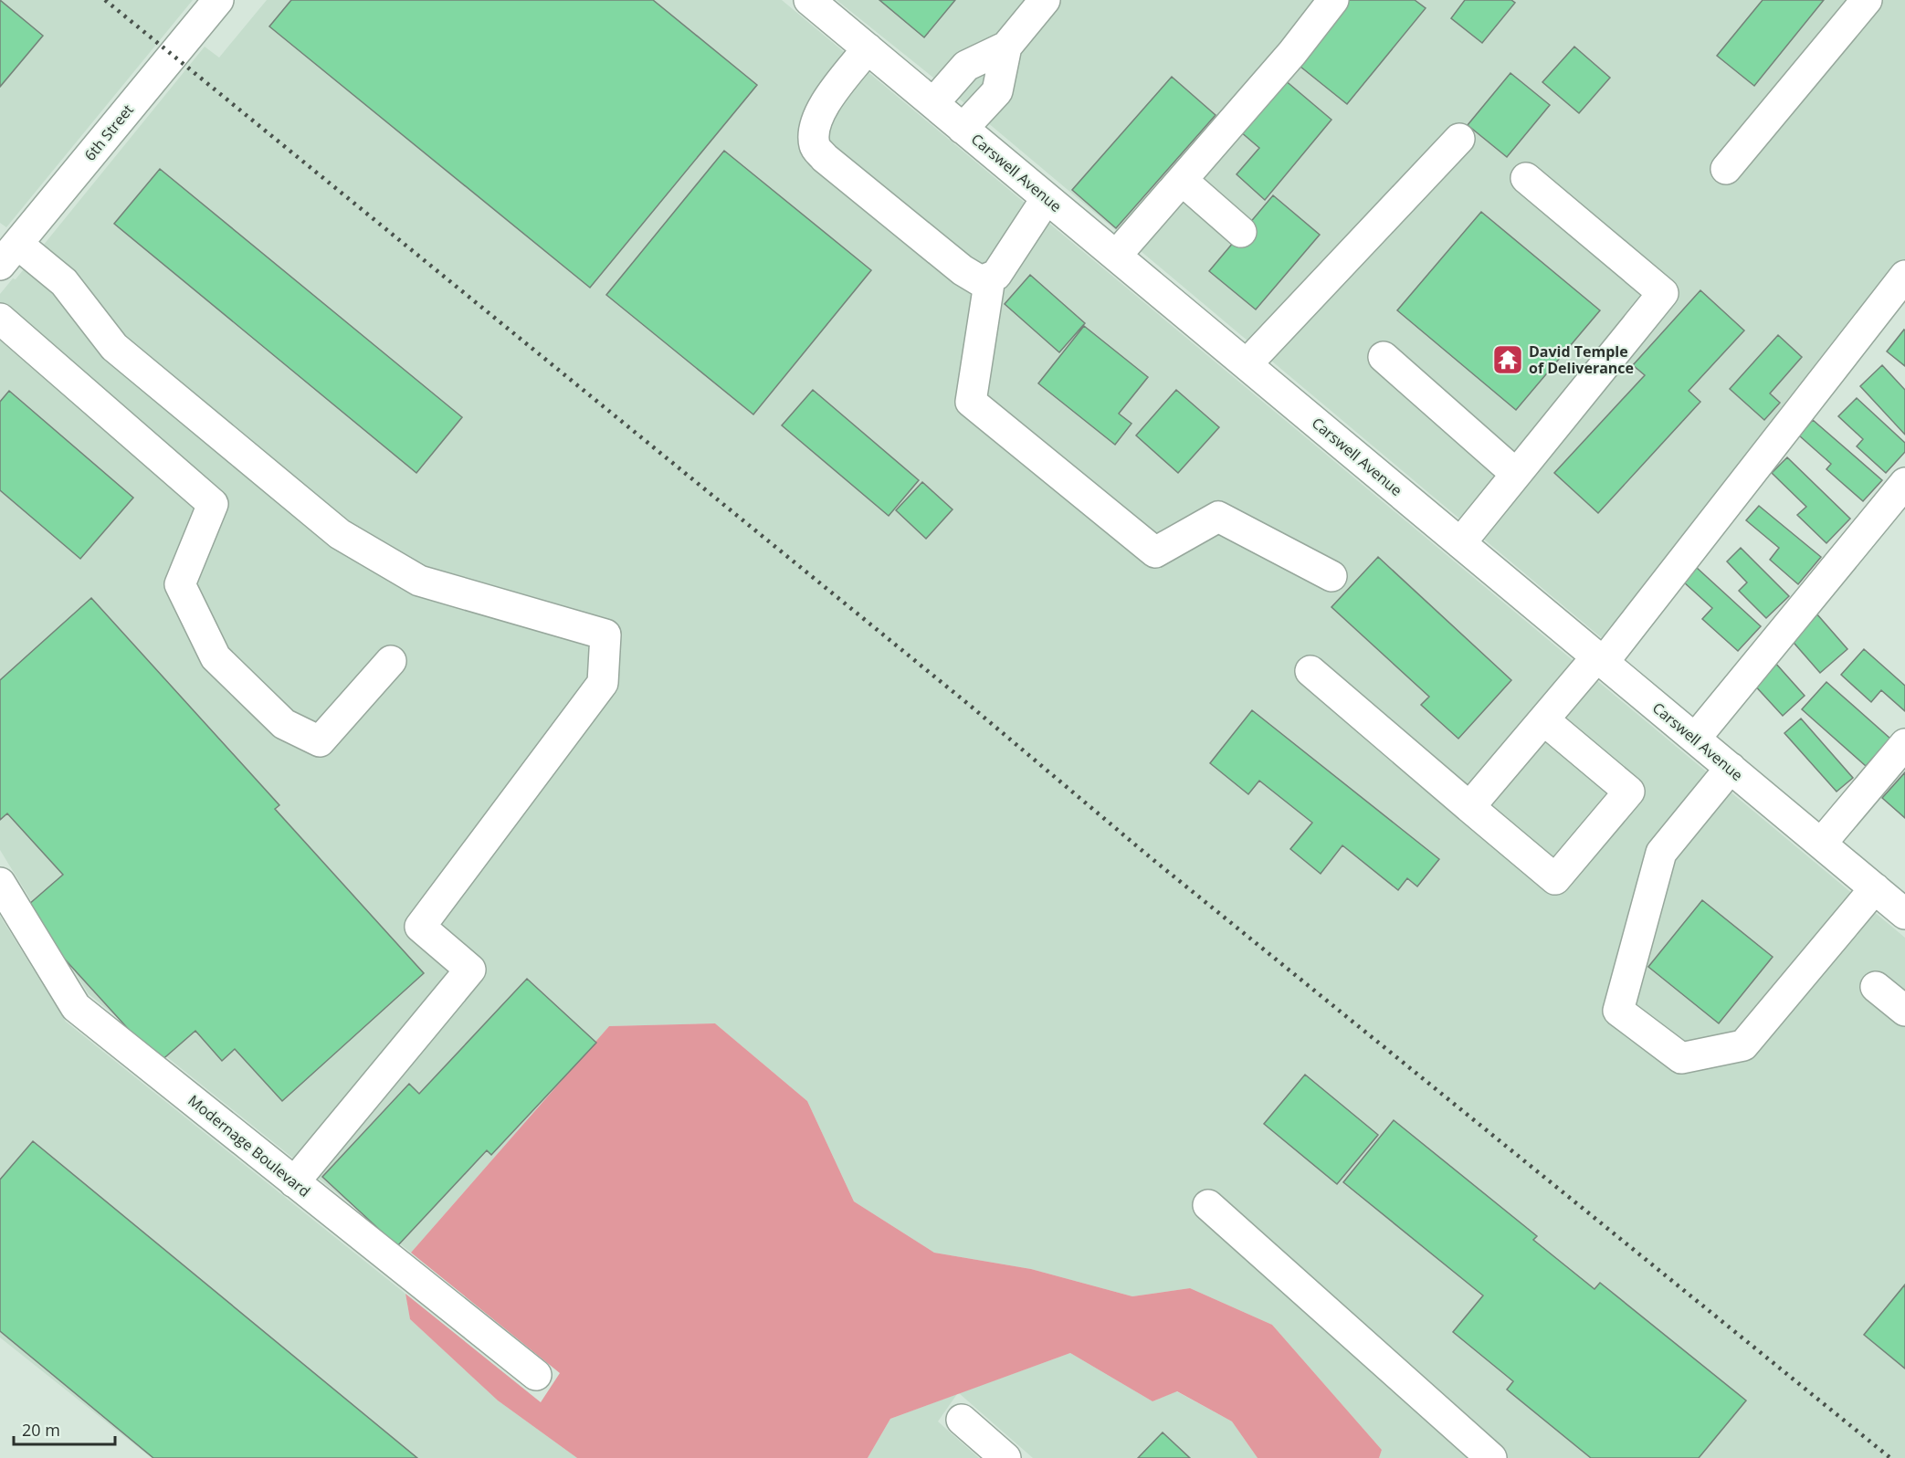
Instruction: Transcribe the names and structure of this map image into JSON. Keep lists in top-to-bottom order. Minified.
{"streets":{"street":["6th Street","Carswell Avenue","Modernage Boulevard"]},"places":{"temple":["David Temple of Deliverance"]},"scale_bar":"20 m"}
